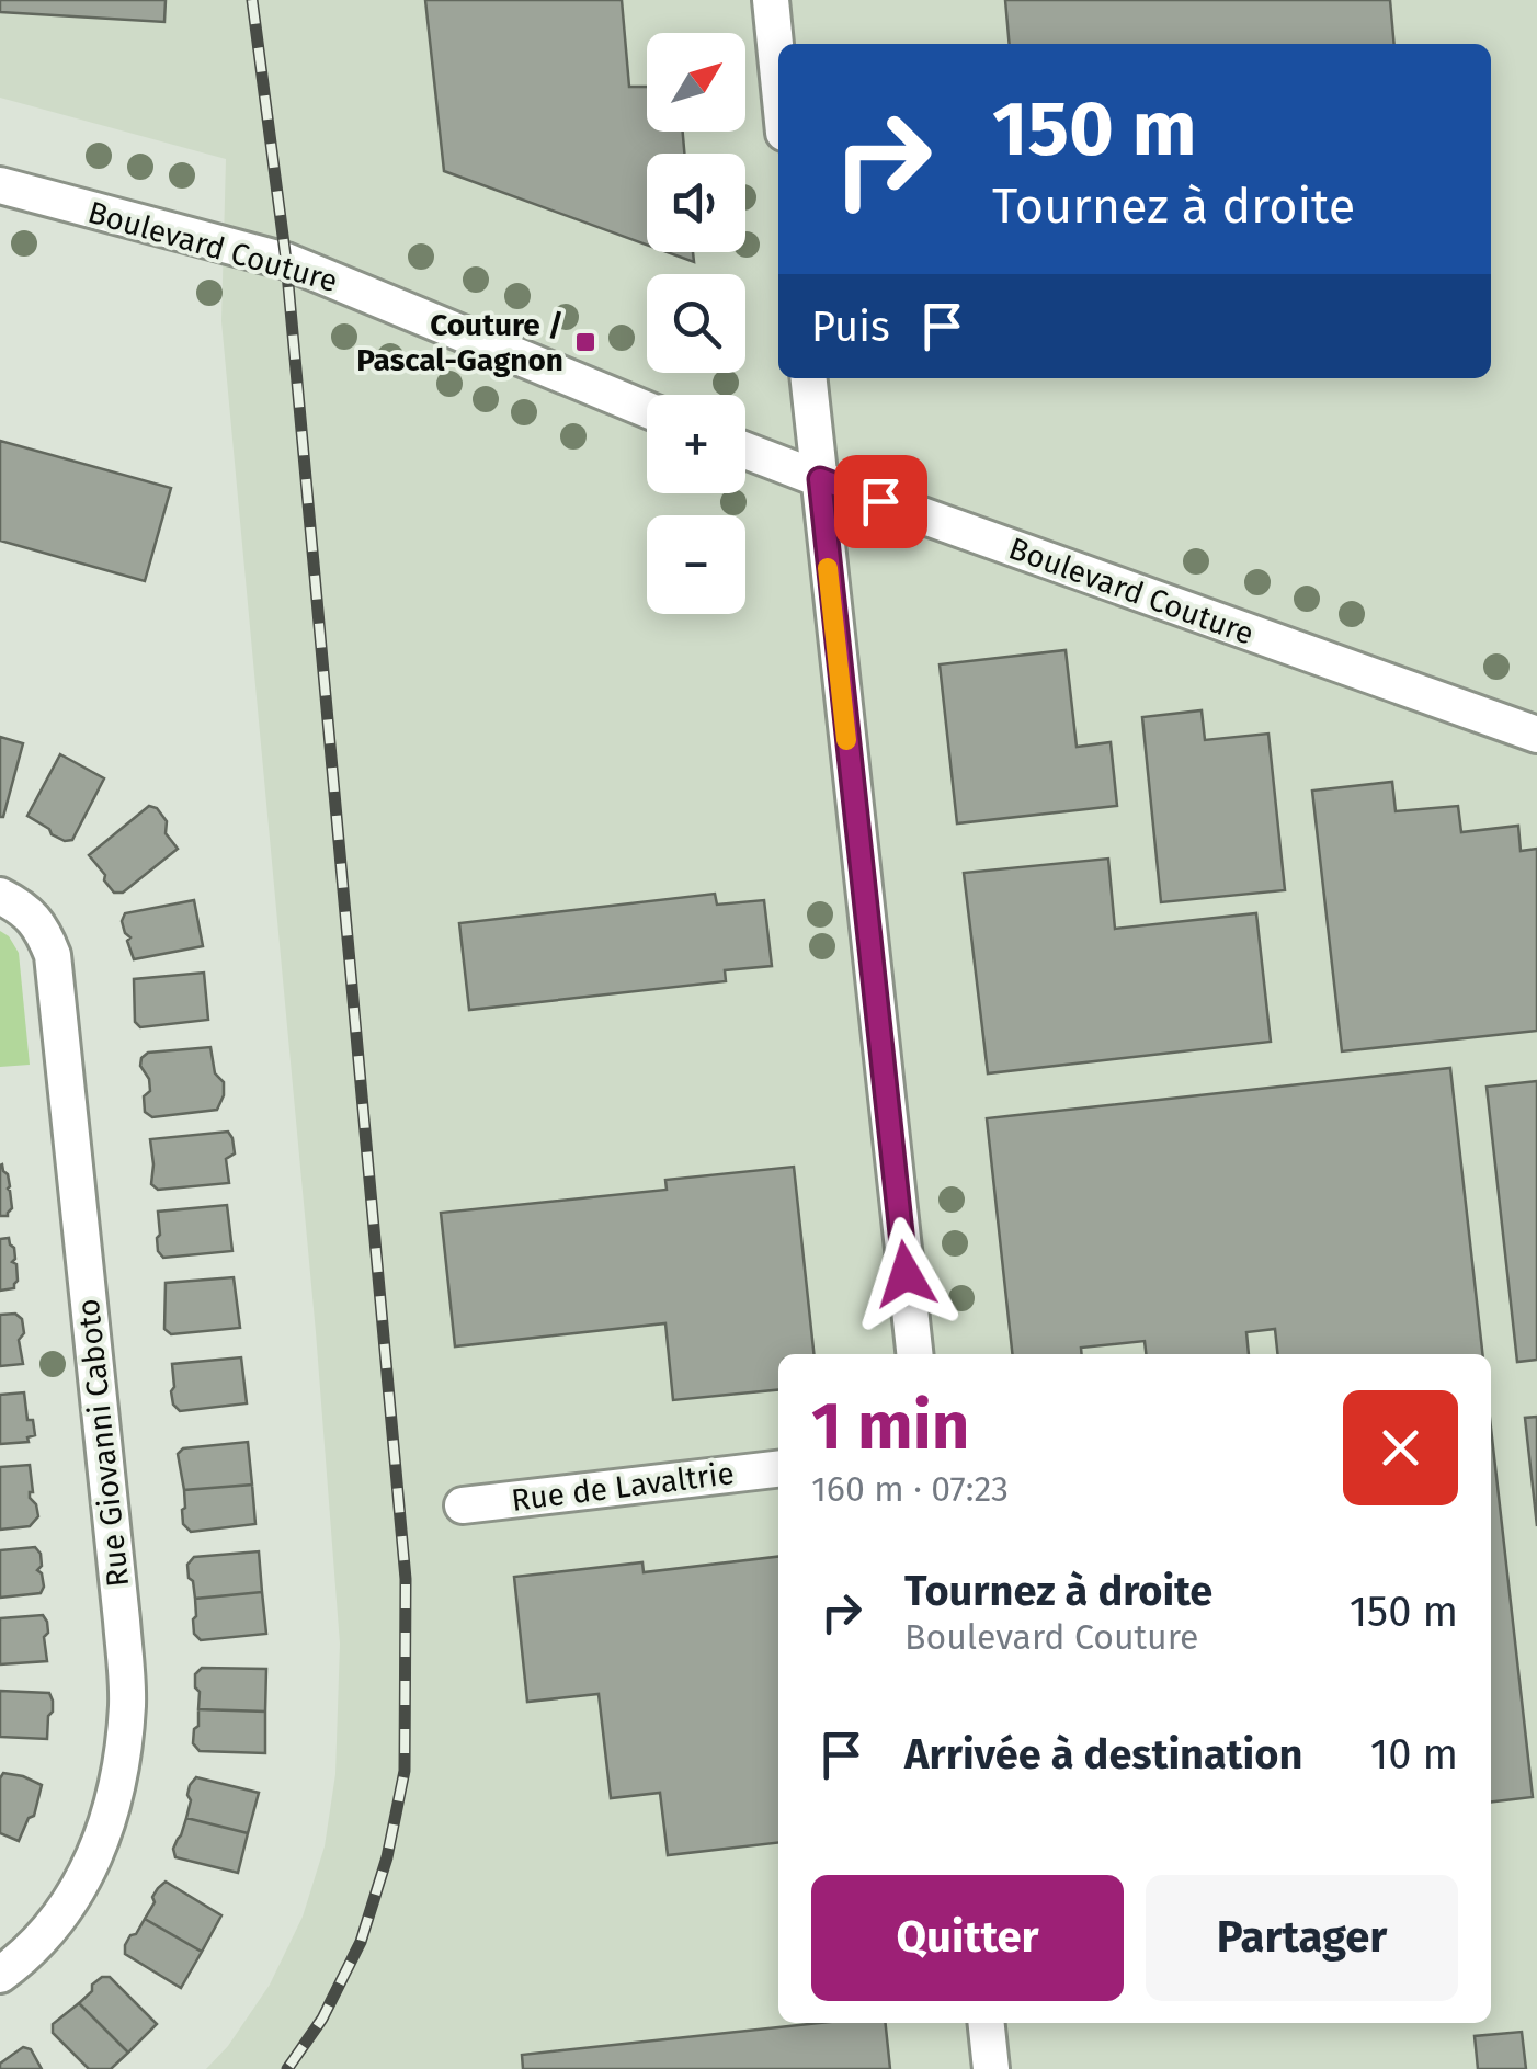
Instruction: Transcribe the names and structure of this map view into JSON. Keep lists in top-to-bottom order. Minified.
{"streets":{"street":["Boulevard Couture","Rue Giovanni Caboto","Rue de Lavaltrie"]},"places":{"transit":["Couture / Pascal-Gagnon"]},"north":"top right","page":{"map_buttons":["+","−"],"turn":["150 m","Tournez à droite"],"then":"Puis","heading":["1 min","160 m · 07:23"],"list":[{"name":"Tournez à droite","note":"Boulevard Couture","value":"150 m"},{"name":"Arrivée à destination","value":"10 m"}],"buttons":["Quitter","Partager"]}}
